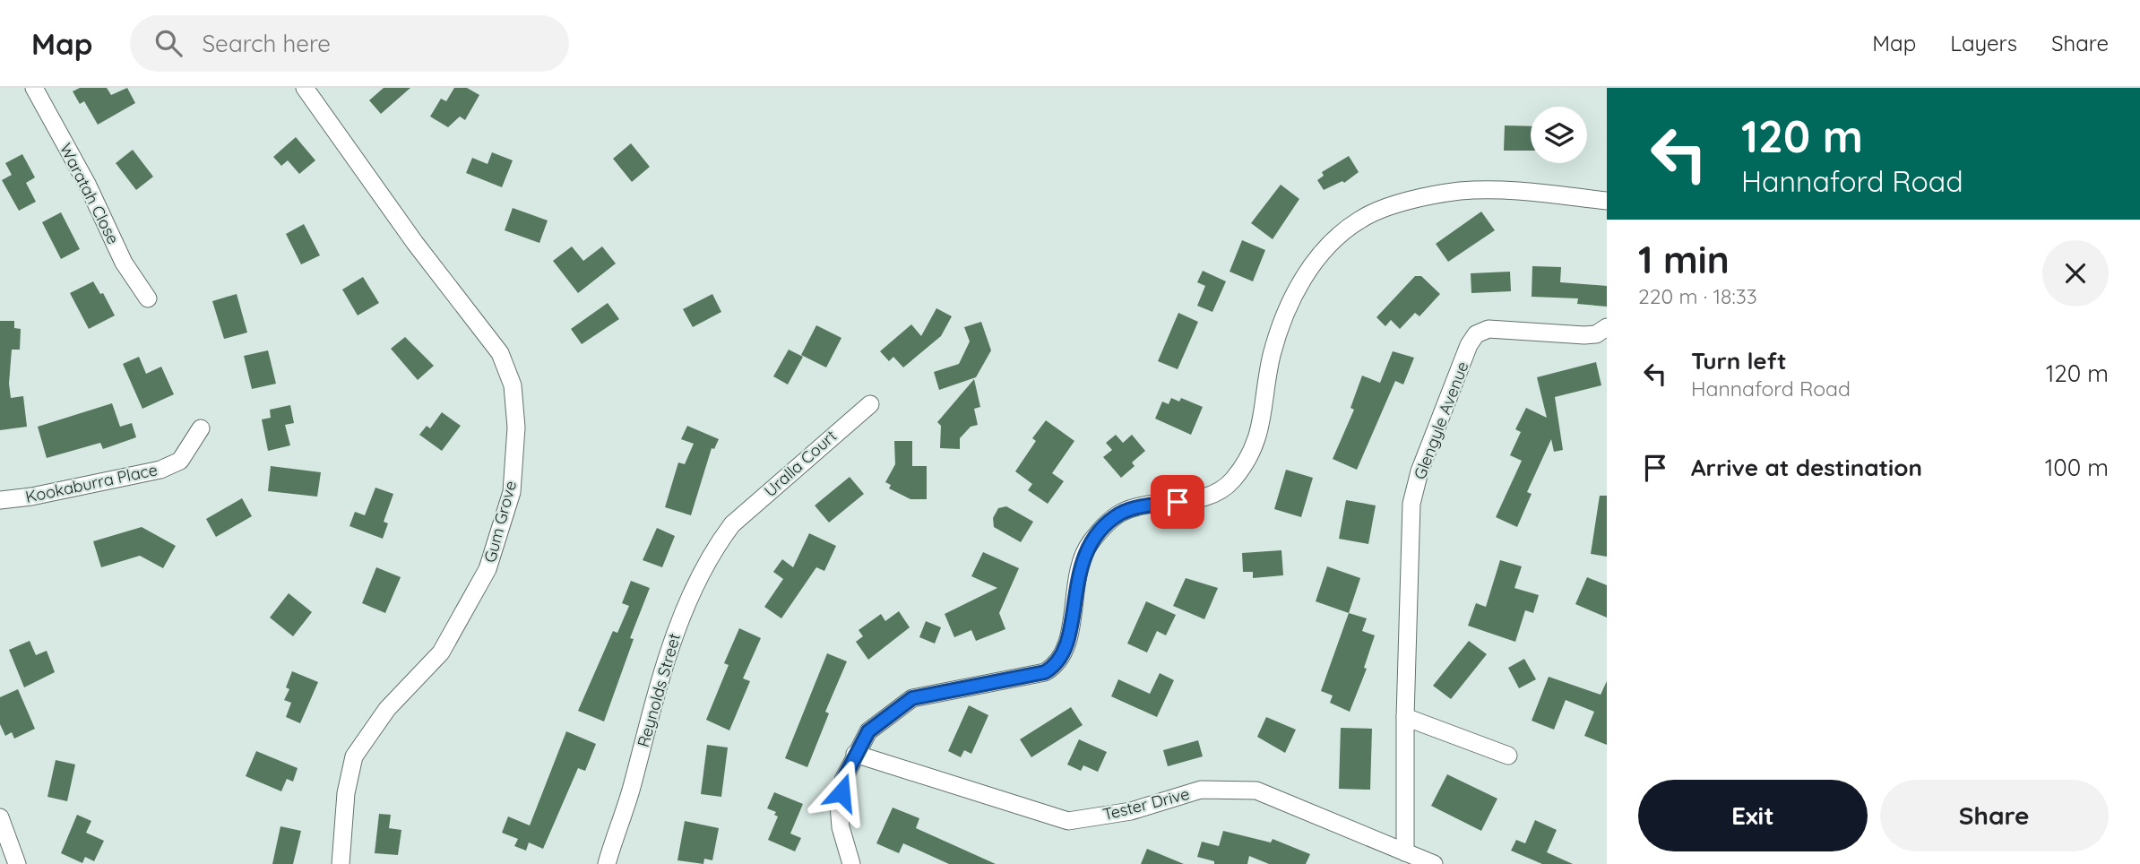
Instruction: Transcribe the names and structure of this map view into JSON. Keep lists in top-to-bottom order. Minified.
{"streets":{"street":["Waratah Close","Glengyle Avenue","Uralla Court","Kookaburra Place","Gum Grove","Reynolds Street","Tester Drive"]},"crossings":[["Glengyle Avenue","Tester Drive"],["Uralla Court","Reynolds Street"]],"page":{"header":"Map","search":"Search here","nav":["Map","Layers","Share"],"turn":["120 m","Hannaford Road"],"heading":["1 min","220 m · 18:33"],"list":[{"name":"Turn left","note":"Hannaford Road","value":"120 m"},{"name":"Arrive at destination","value":"100 m"}],"buttons":["Exit","Share"]}}
